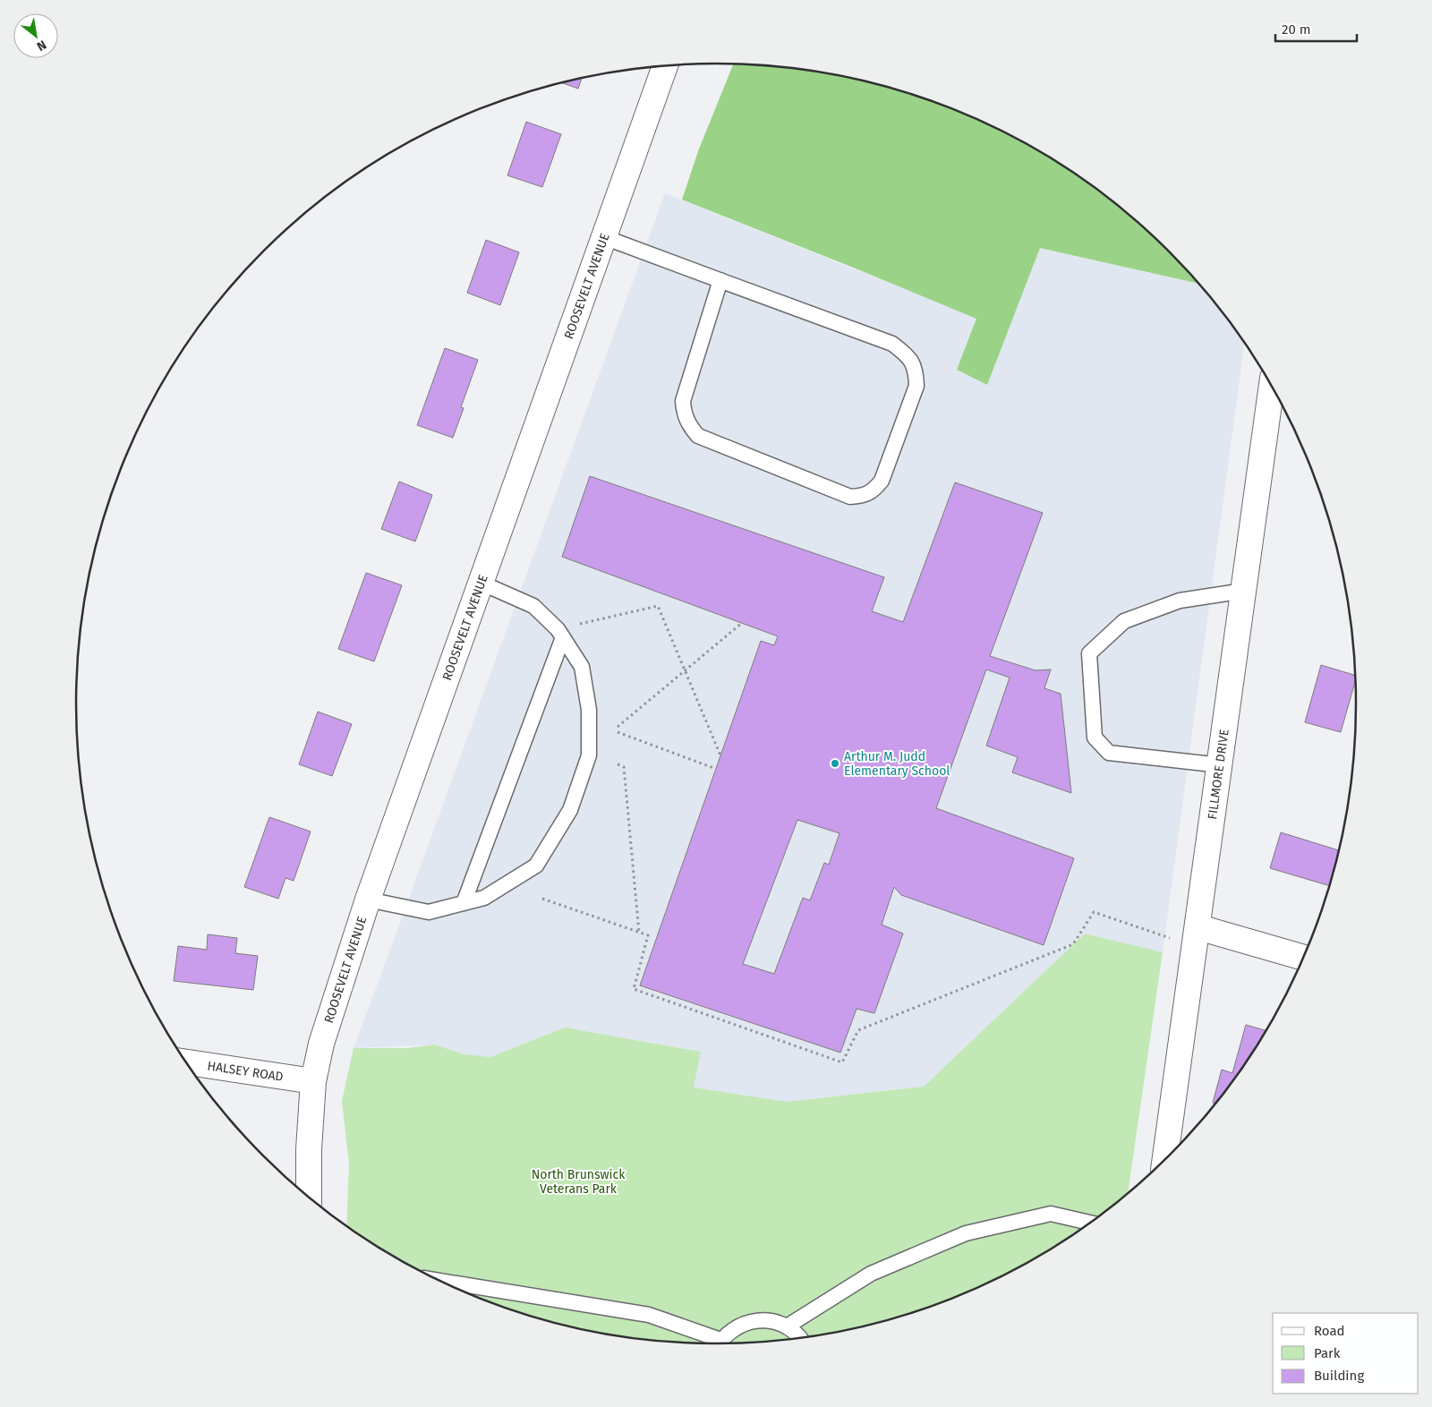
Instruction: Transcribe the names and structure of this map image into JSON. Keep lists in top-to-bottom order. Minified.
{"streets":{"street":["ROOSEVELT AVENUE","FILLMORE DRIVE","HALSEY ROAD"]},"crossings":[["ROOSEVELT AVENUE","HALSEY ROAD"]],"parks":["North Brunswick Veterans Park"],"places":["Arthur M. Judd Elementary School"],"legend":["Road","Park","Building"],"scale_bar":"20 m","north":"bottom right"}
